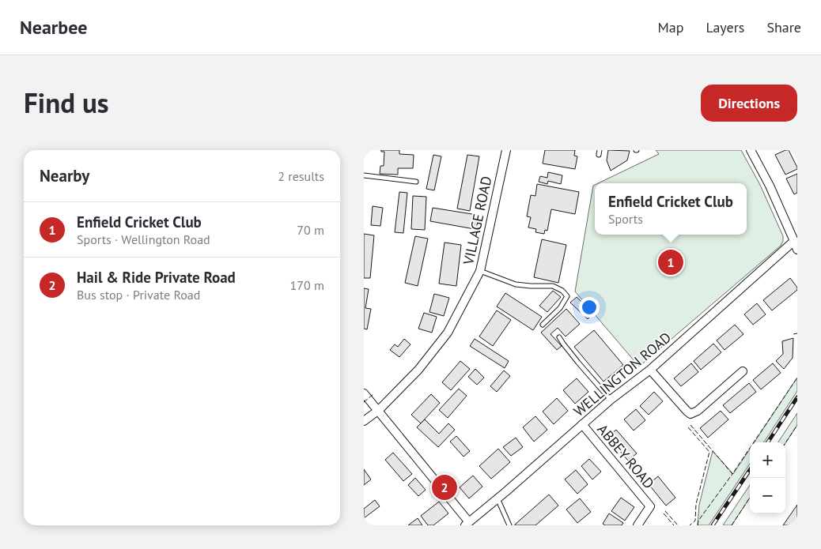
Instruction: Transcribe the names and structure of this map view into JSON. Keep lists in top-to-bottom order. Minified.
{"streets":{"street":["VILLAGE ROAD","WELLINGTON ROAD","ABBEY ROAD"]},"crossings":[["WELLINGTON ROAD","ABBEY ROAD"]],"page":{"header":"Nearbee","nav":["Map","Layers","Share"],"title":"Find us","buttons":"Directions","heading":["Nearby","2 results"],"popup":["Enfield Cricket Club","Sports"],"list":[{"mark":"1","name":"Enfield Cricket Club","note":"Sports · Wellington Road","value":"70 m"},{"mark":"2","name":"Hail & Ride Private Road","note":"Bus stop · Private Road","value":"170 m"}],"pins":["1","2"],"map_buttons":["+","−"]}}
